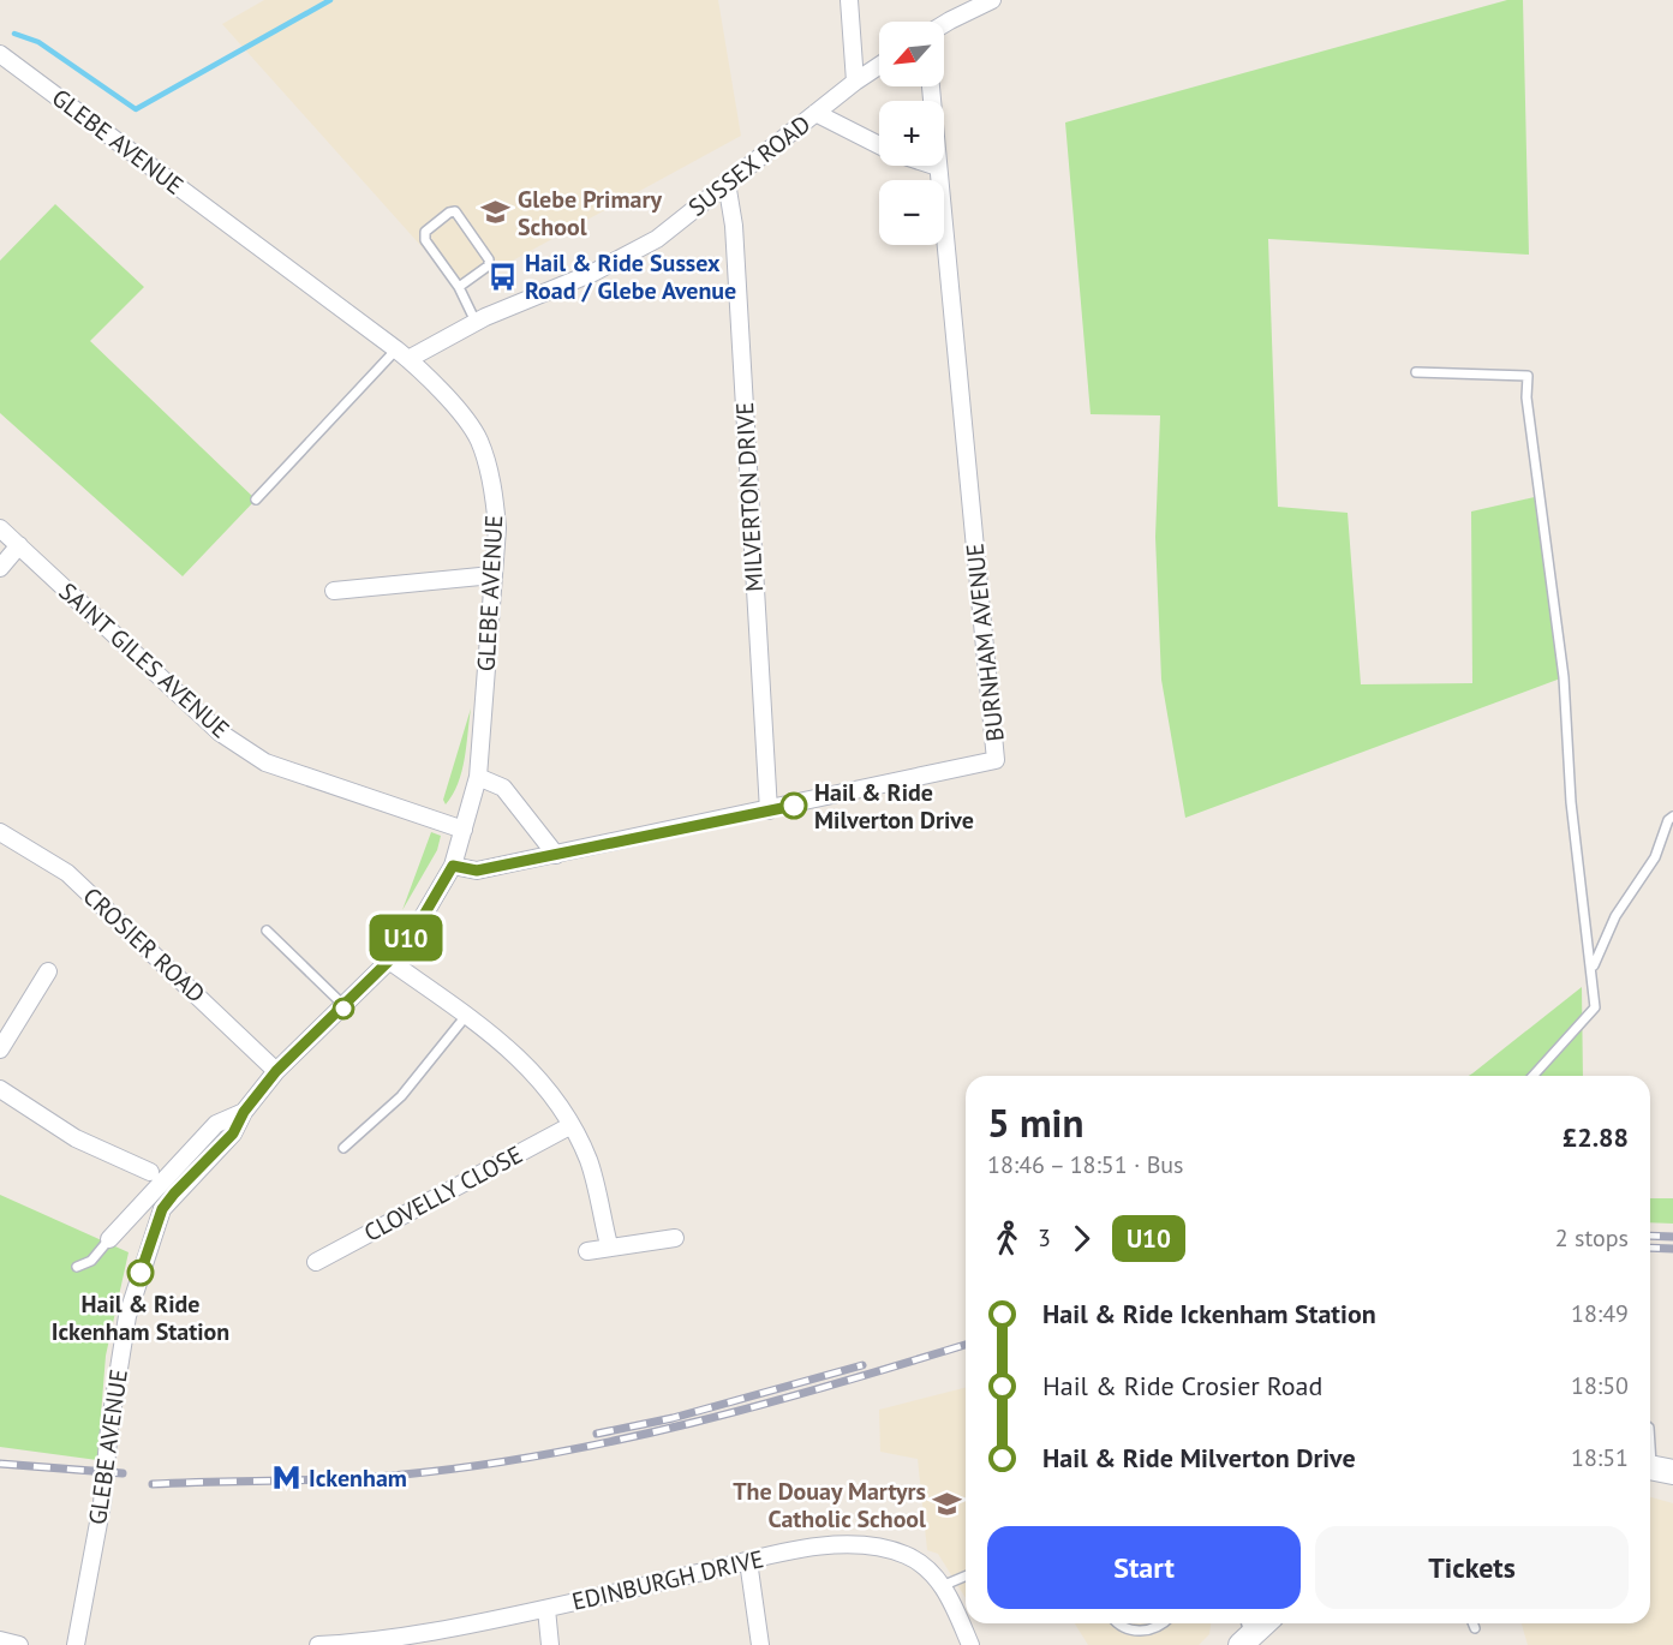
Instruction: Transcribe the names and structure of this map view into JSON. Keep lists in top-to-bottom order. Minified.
{"streets":{"street":["GLEBE AVENUE","SUSSEX ROAD","MILVERTON DRIVE","BURNHAM AVENUE","SAINT GILES AVENUE","CROSIER ROAD","CLOVELLY CLOSE","EDINBURGH DRIVE"]},"crossings":[["GLEBE AVENUE","SUSSEX ROAD"],["GLEBE AVENUE","BURNHAM AVENUE"],["GLEBE AVENUE","SAINT GILES AVENUE"],["GLEBE AVENUE","CROSIER ROAD"],["SUSSEX ROAD","MILVERTON DRIVE"],["MILVERTON DRIVE","BURNHAM AVENUE"]],"places":{"school or university":["Glebe Primary School","The Douay Martyrs Catholic School"],"bus stop":["Hail & Ride Sussex Road / Glebe Avenue"],"other":["Hail & Ride Milverton Drive","Hail & Ride Ickenham Station"],"metro station":["Ickenham"]},"lines":["bus line U10"],"north":"bottom left","page":{"on_map":"U10","map_buttons":["+","−"],"heading":["5 min","18:46 – 18:51 · Bus","£2.88"],"legs":["3","U10","2 stops"],"list":[{"name":"Hail & Ride Ickenham Station","value":"18:49"},{"name":"Hail & Ride Crosier Road","value":"18:50"},{"name":"Hail & Ride Milverton Drive","value":"18:51"}],"buttons":["Start","Tickets"]}}
